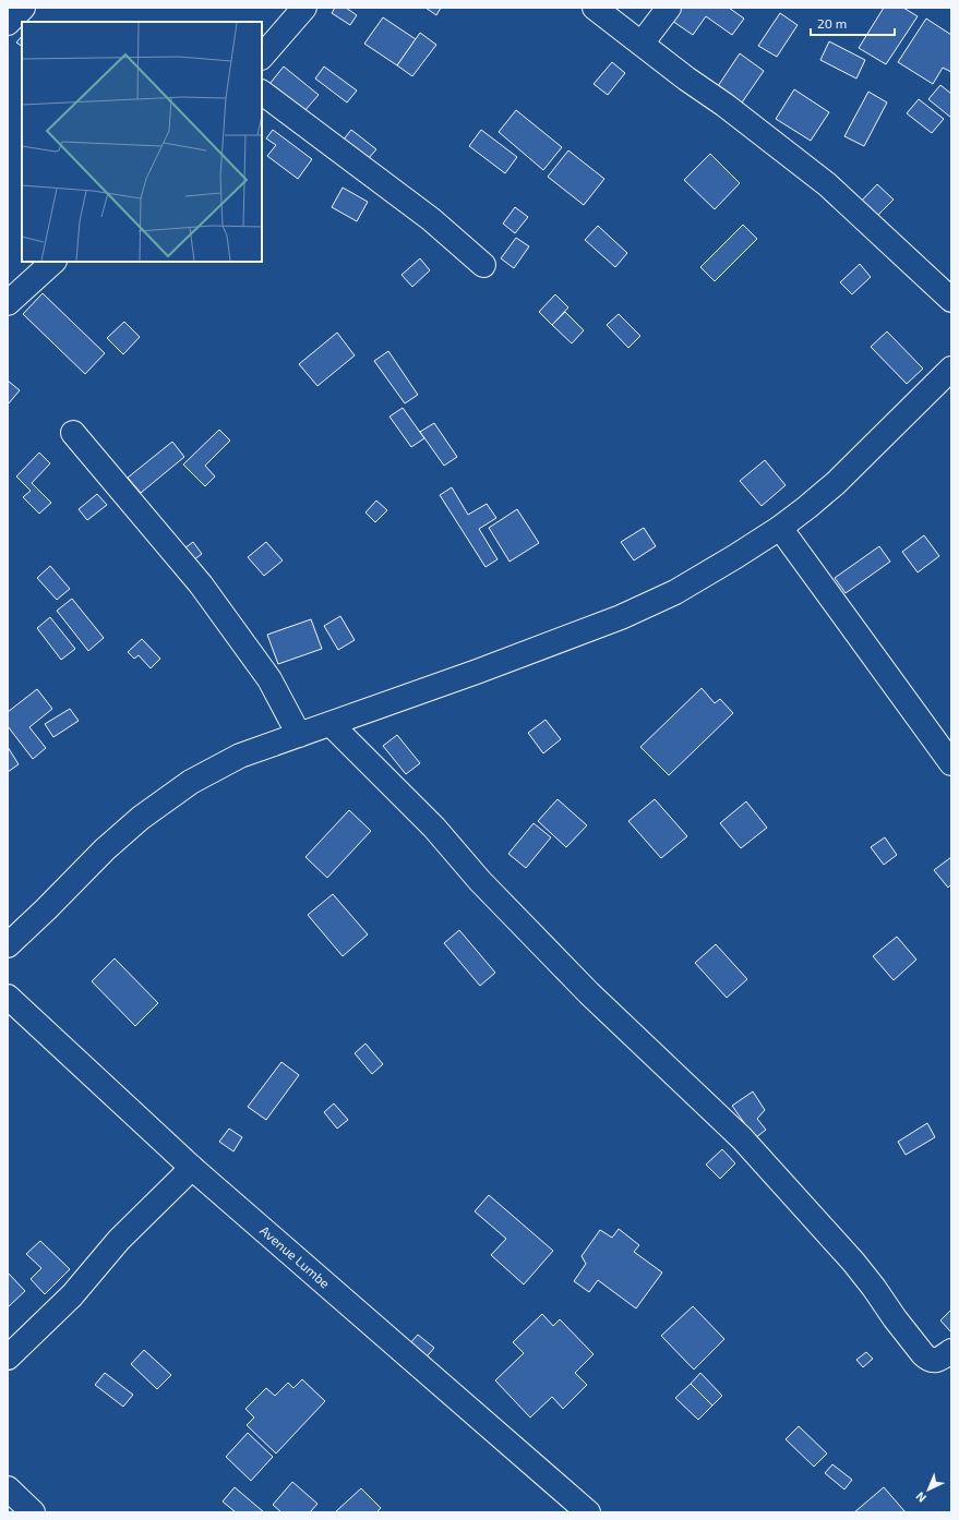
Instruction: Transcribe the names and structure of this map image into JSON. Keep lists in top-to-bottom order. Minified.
{"streets":{"street":["Avenue Lumbe"]},"scale_bar":"20 m","north":"bottom left"}
